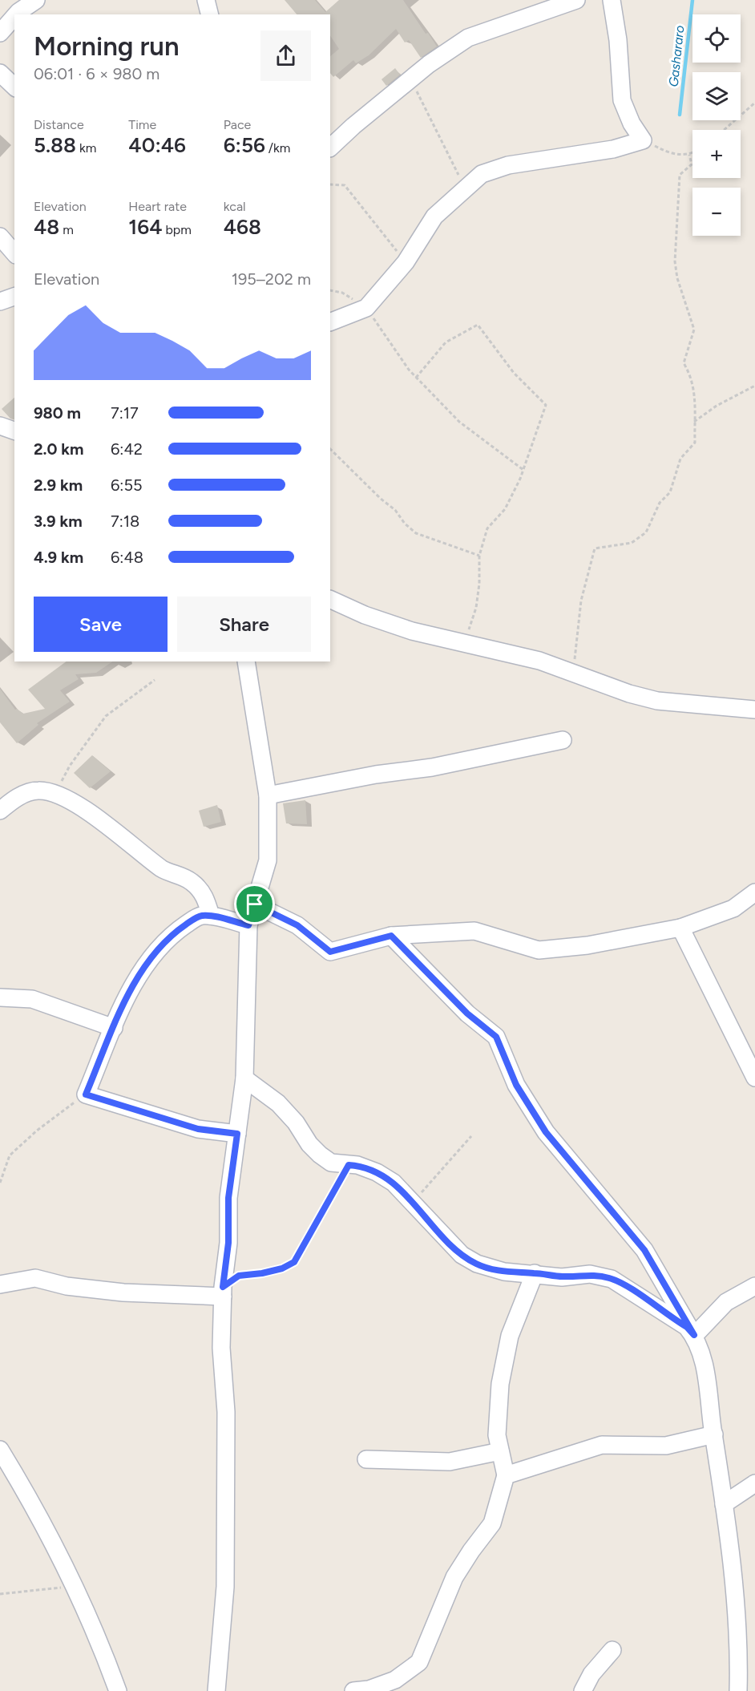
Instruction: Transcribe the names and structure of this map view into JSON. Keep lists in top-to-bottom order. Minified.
{"water":["Gashararo"],"page":{"map_buttons":["+","−"],"heading":["Morning run","06:01 · 6 × 980 m"],"stats":[["Distance","5.88 km"],["Time","40:46"],["Pace","6:56 /km"],["Elevation","48 m"],["Heart rate","164 bpm"],["kcal","468"]],"chart":["Elevation","195–202 m"],"list":[{"name":"980 m","note":"7:17"},{"name":"2.0 km","note":"6:42"},{"name":"2.9 km","note":"6:55"},{"name":"3.9 km","note":"7:18"},{"name":"4.9 km","note":"6:48"}],"buttons":["Save","Share"]}}
